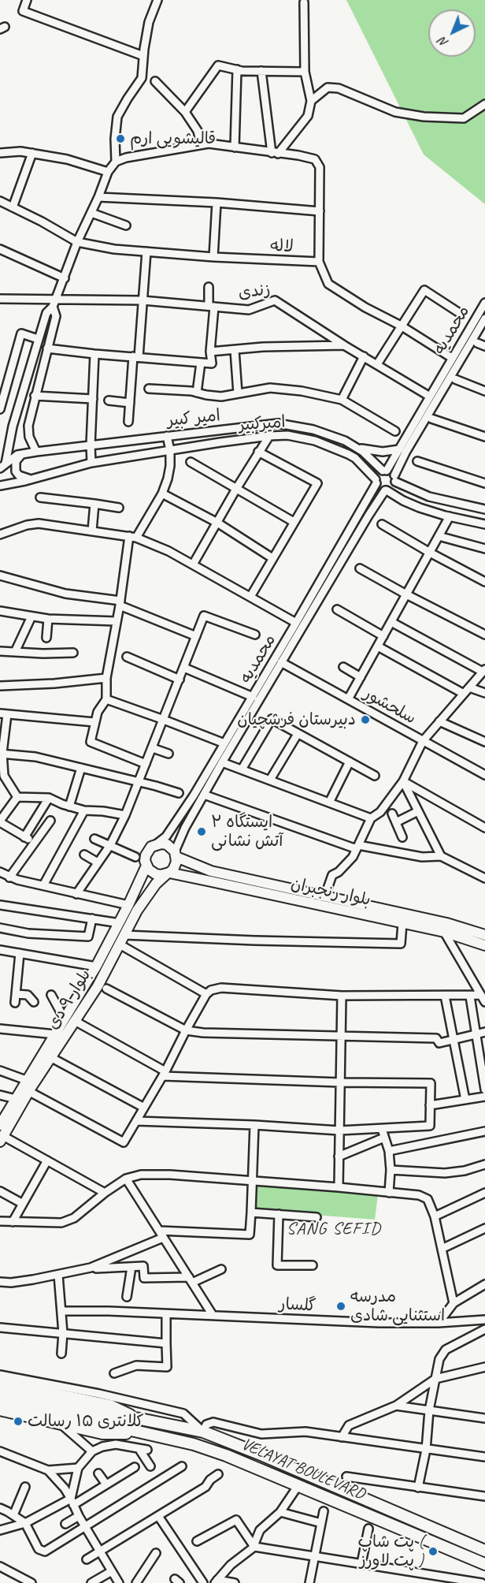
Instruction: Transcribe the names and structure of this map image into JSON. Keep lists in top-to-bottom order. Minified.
{"streets":{"highway":["VELAYAT BOULEVARD"],"main road":["بلوار رنجبران","بلوار ۹ دی"],"street":["لاله","زندی","محمدیه","امیر کبیر","امیرکبیر","سلحشور","گلسار"]},"crossings":[["زندی","محمدیه"],["محمدیه","امیر کبیر"],["محمدیه","امیرکبیر"],["محمدیه","سلحشور"],["محمدیه","بلوار رنجبران"],["محمدیه","بلوار ۹ دی"],["امیر کبیر","امیرکبیر"],["بلوار رنجبران","بلوار ۹ دی"]],"districts":["SANG SEFID"],"places":["قالیشویی ارم","دبیرستان فرشچیان","ایستگاه ۲ آتش نشانی","مدرسه استثنایی شادی","کلانتری ۱۵ رسالت","پت شاپ ( پت لاورز )"],"north":"bottom left"}
